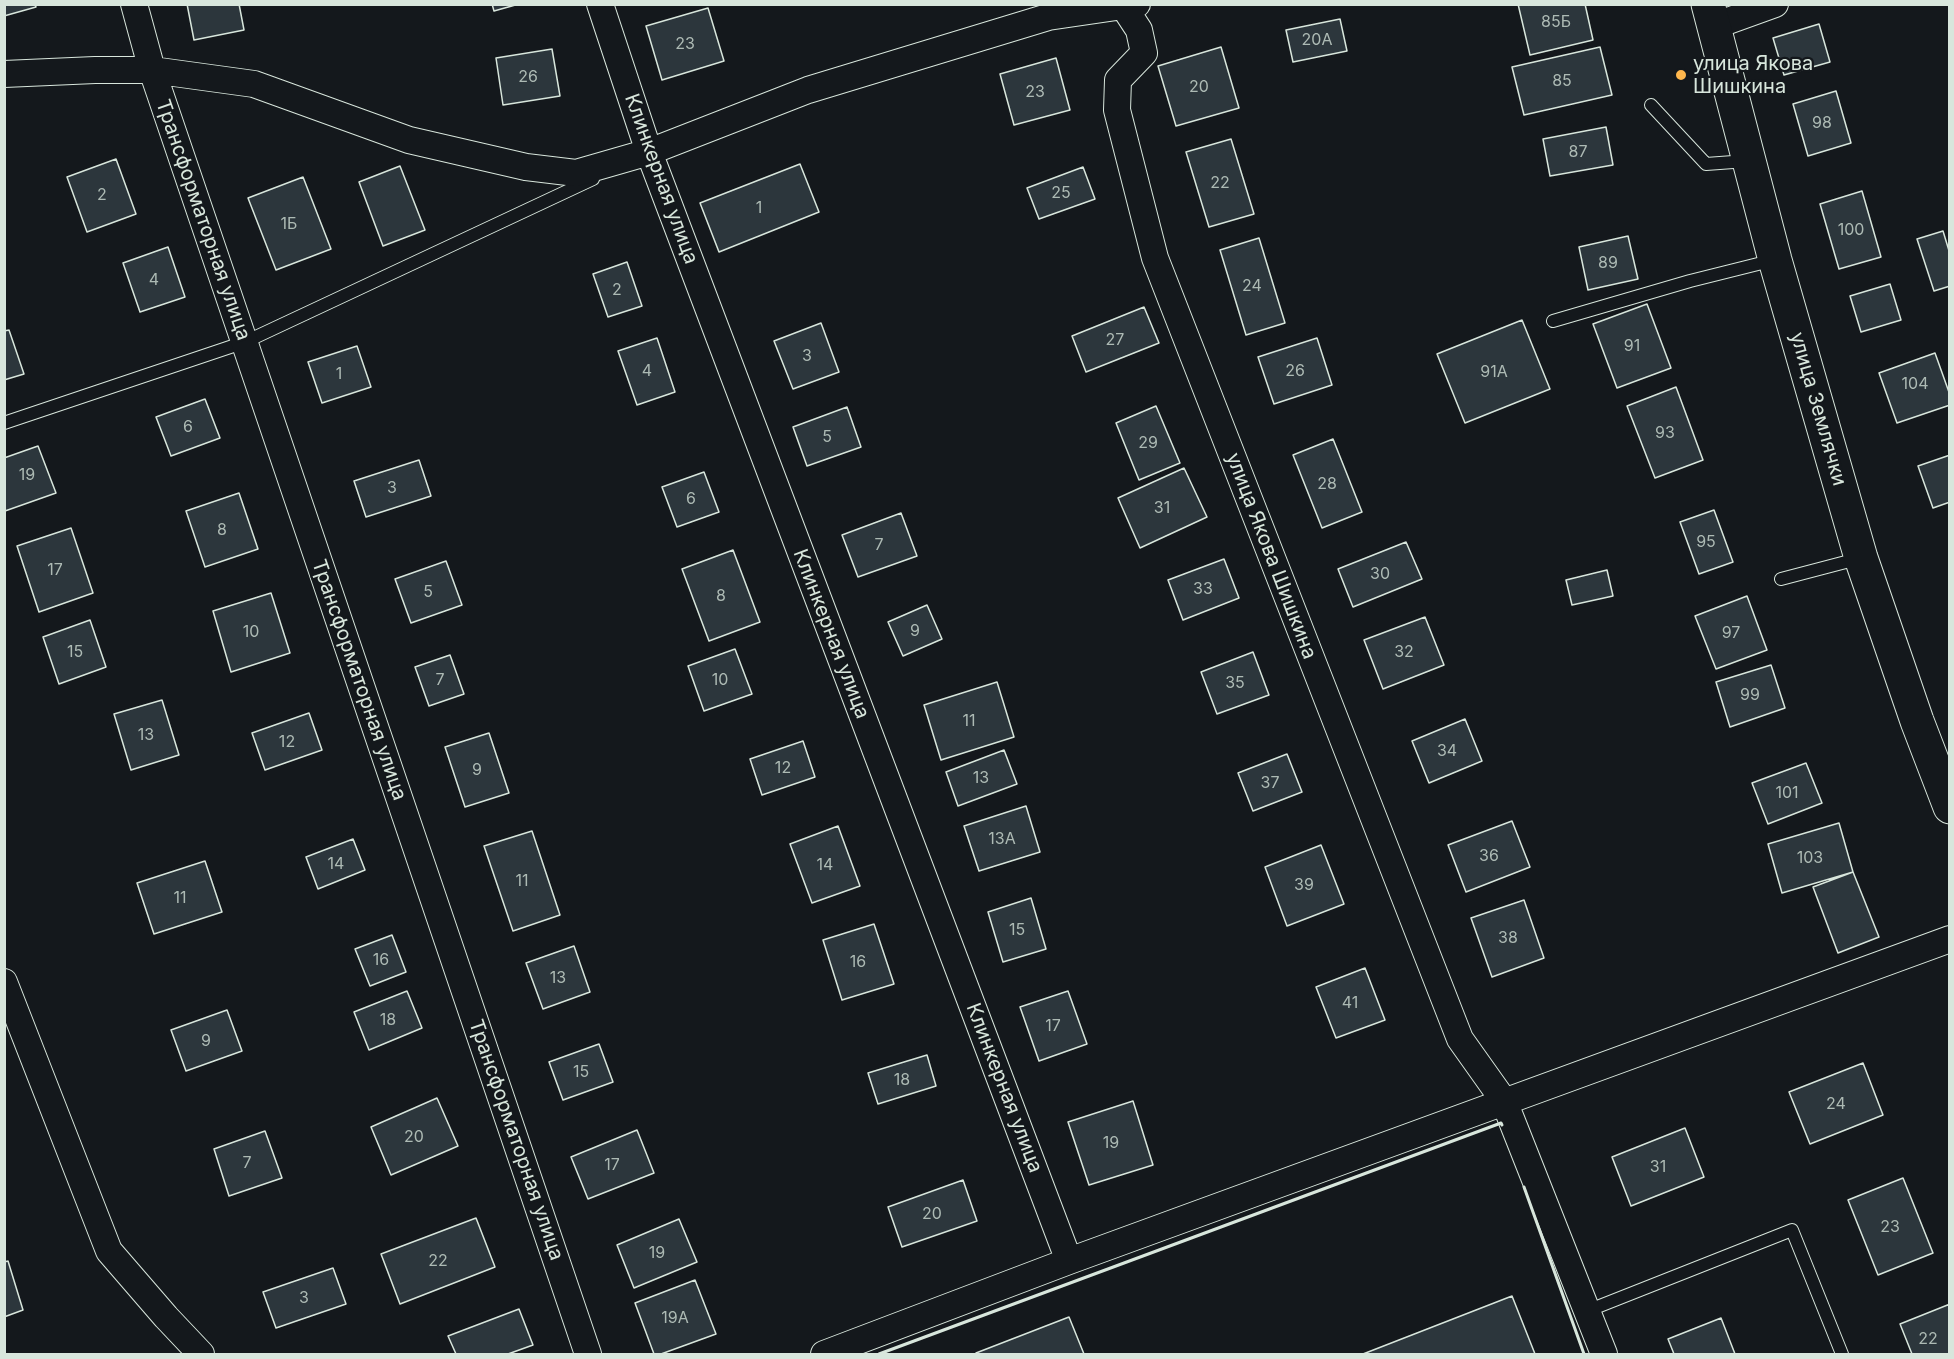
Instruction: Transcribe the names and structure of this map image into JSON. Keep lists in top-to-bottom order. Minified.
{"streets":{"main road":["улица Землячки"],"street":["Клинкерная улица","Трансформаторная улица","улица Якова Шишкина"]},"places":["улица Якова Шишкина"],"house_numbers":["85Б","20А","23","26","85","20","23","98","87","22","25","2","1","1Б","100","89","4","24","2","27","91","3","4","26","91А","1","104","6","93","5","29","19","28","3","6","31","8","95","7","17","30","33","5","8","9","10","97","15","32","7","10","35","99","11","13","12","34","12","9","13","37","101","13А","36","103","14","14","11","39","11","15","38","16","16","13","41","18","17","9","15","18","24","20","19","7","17","31","20","23","19","22","3","19А","22"]}
